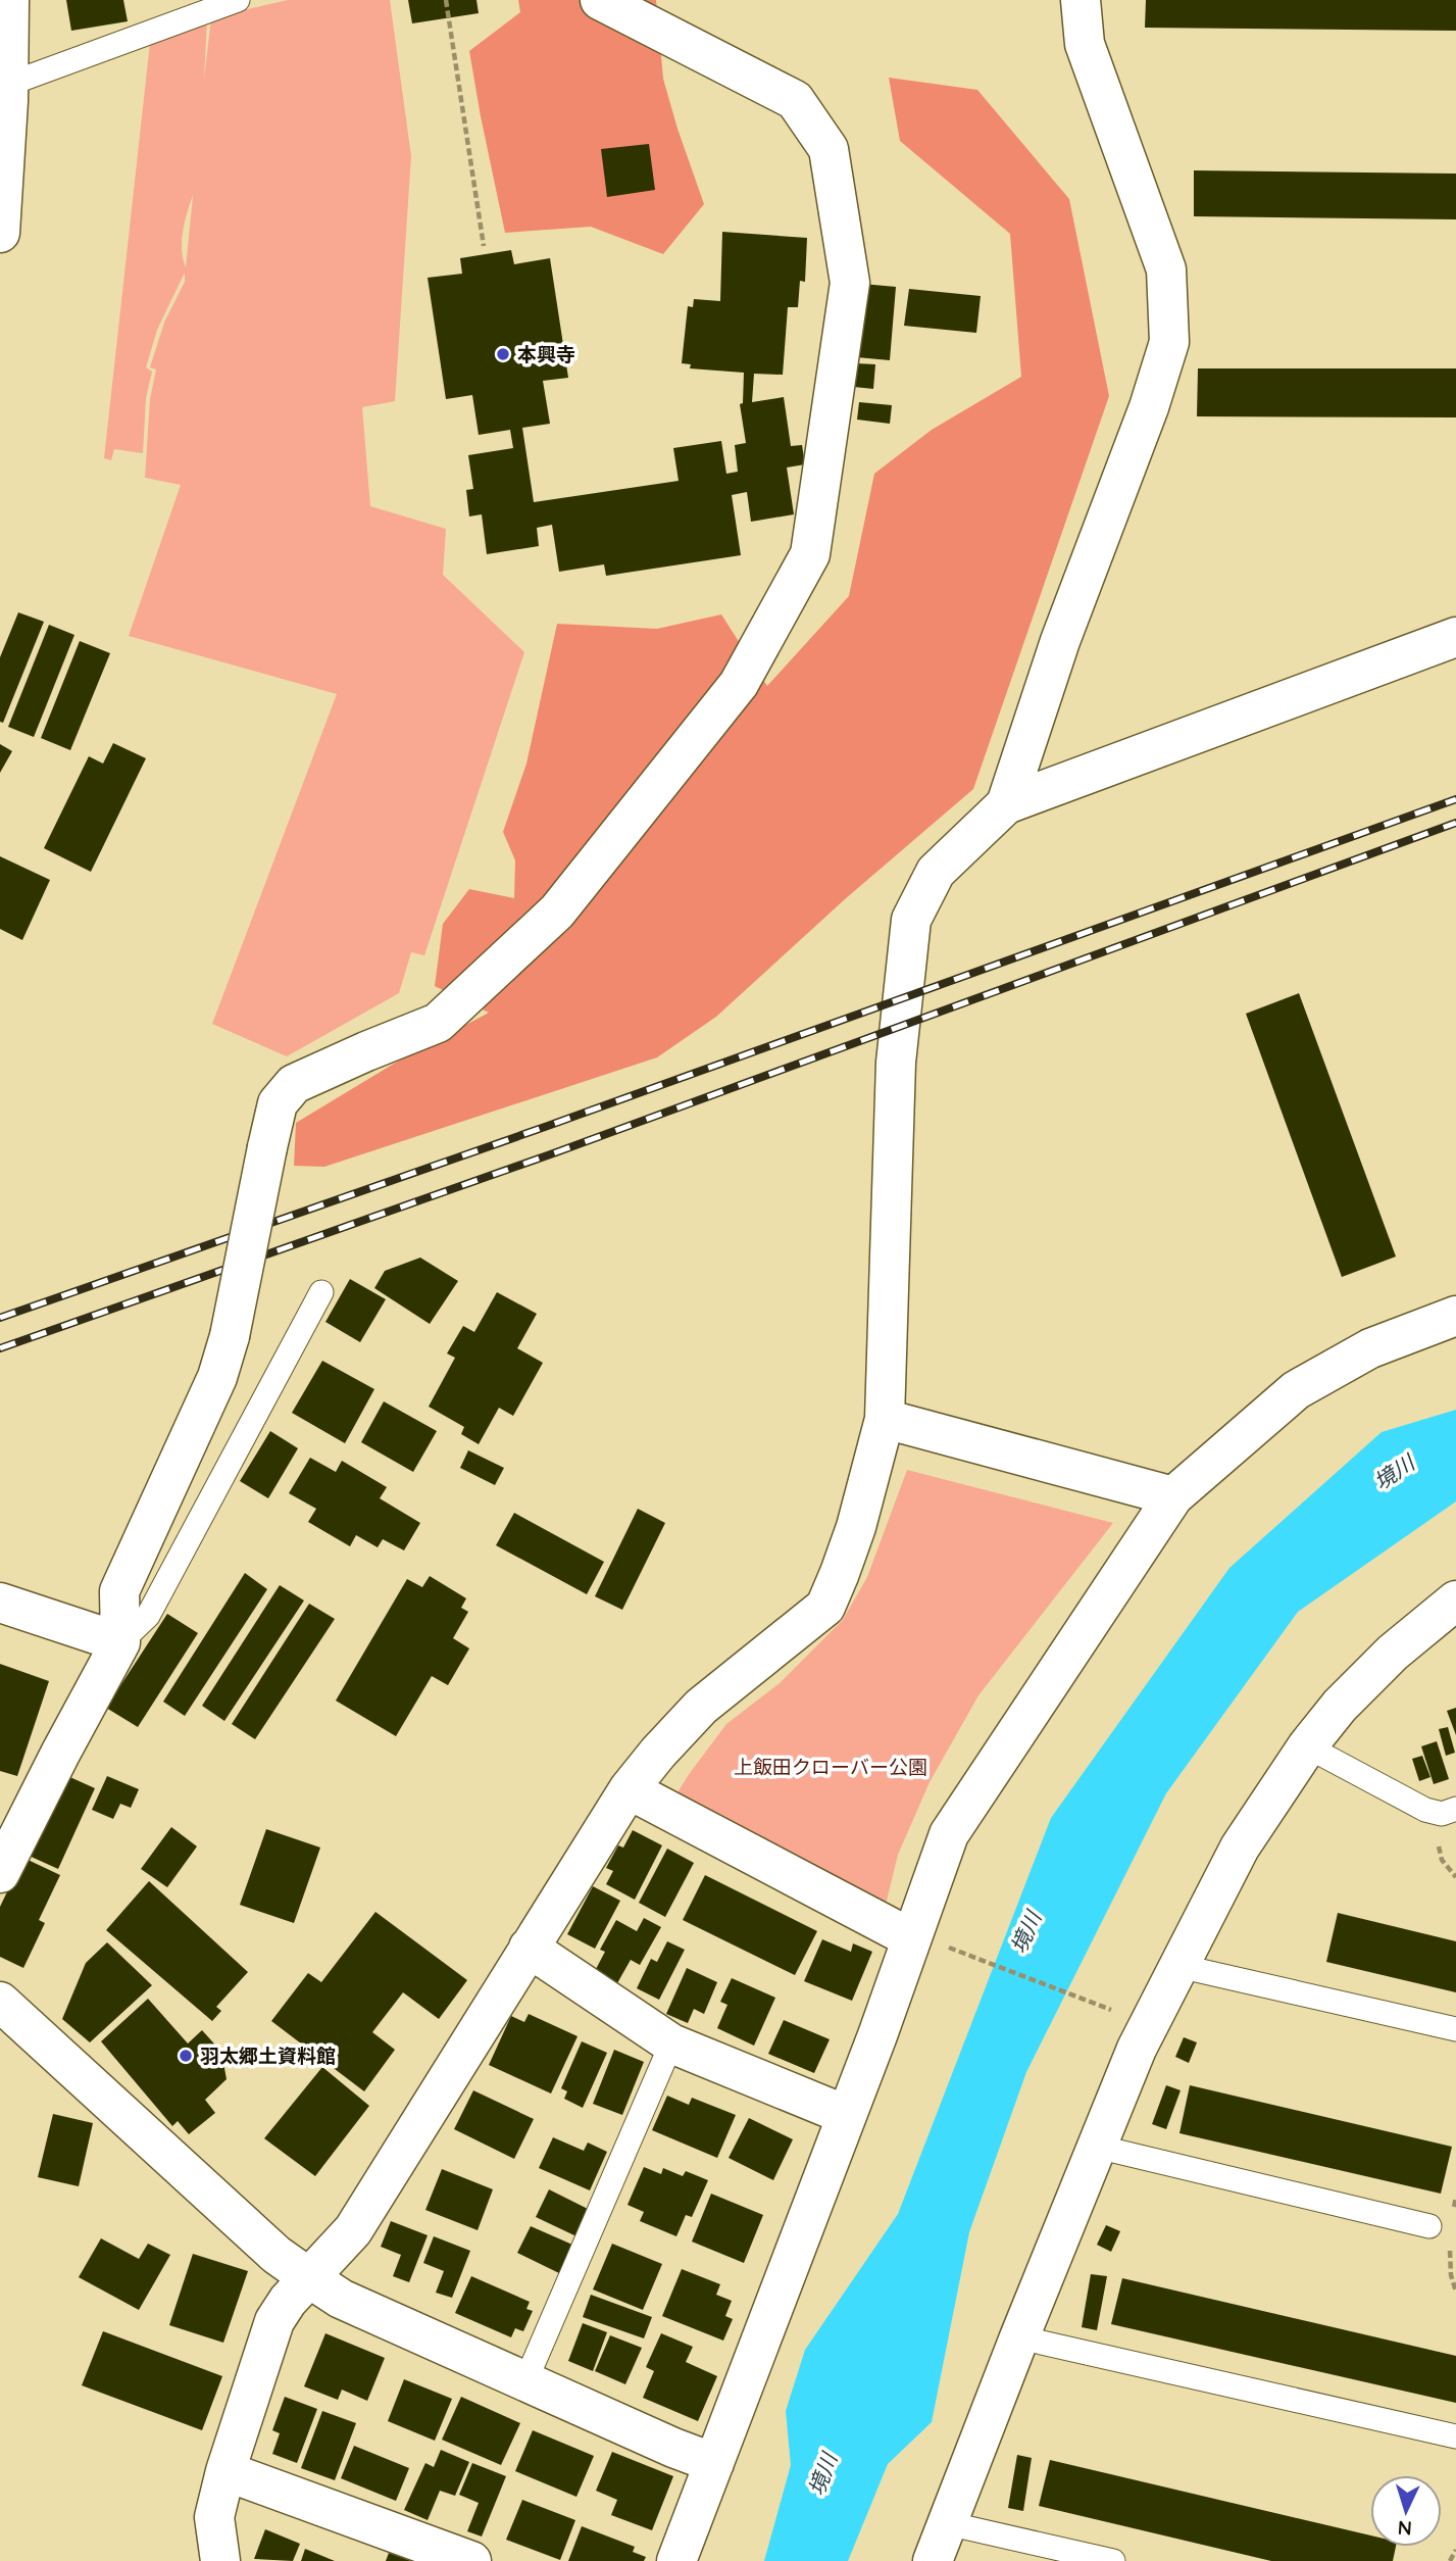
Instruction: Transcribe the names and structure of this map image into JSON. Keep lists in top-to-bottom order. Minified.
{"water":["境川"],"parks":["上飯田クローバー公園"],"places":["本興寺","羽太郷土資料館"],"north":"bottom"}
